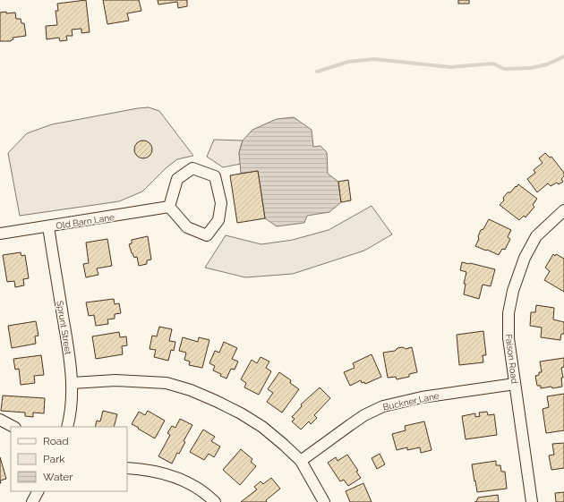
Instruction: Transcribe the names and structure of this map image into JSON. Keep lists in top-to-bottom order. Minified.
{"streets":{"street":["Old Barn Lane","Sprunt Street","Faison Road","Buckner Lane"]},"crossings":[["Old Barn Lane","Sprunt Street"],["Faison Road","Buckner Lane"]],"legend":["Road","Park","Water"]}
